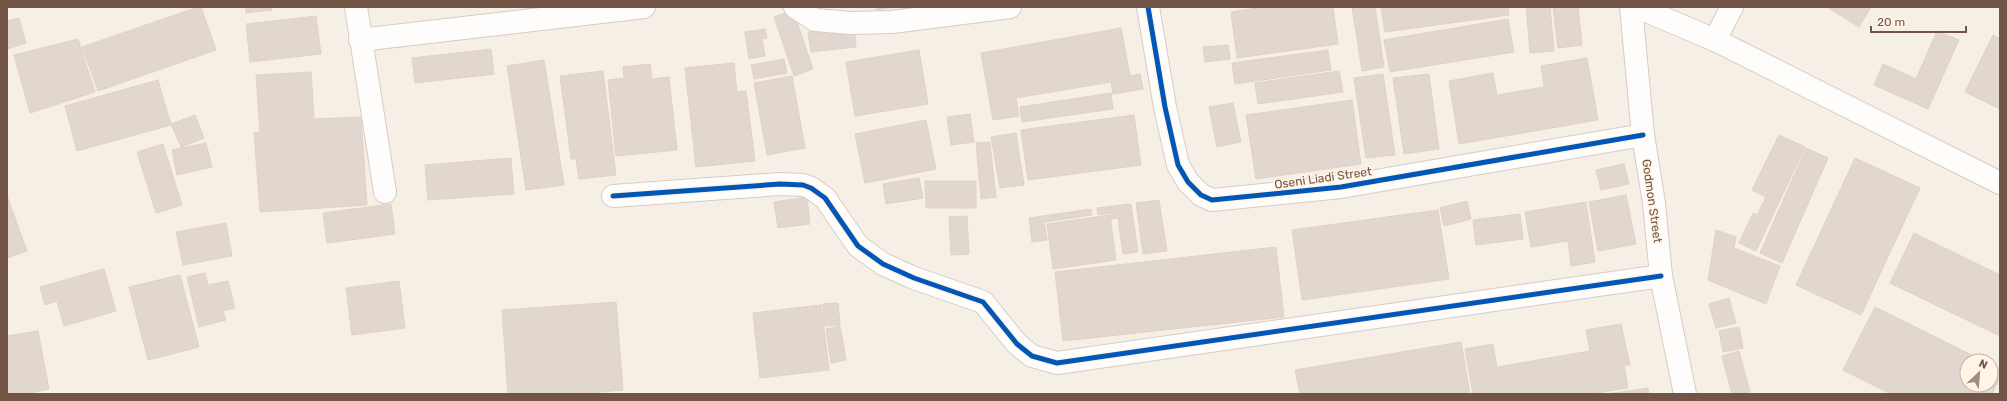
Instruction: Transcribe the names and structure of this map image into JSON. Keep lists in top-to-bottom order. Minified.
{"streets":{"street":["Oseni Liadi Street","Godmon Street"]},"crossings":[["Oseni Liadi Street","Godmon Street"]],"scale_bar":"20 m","north":"top right"}
